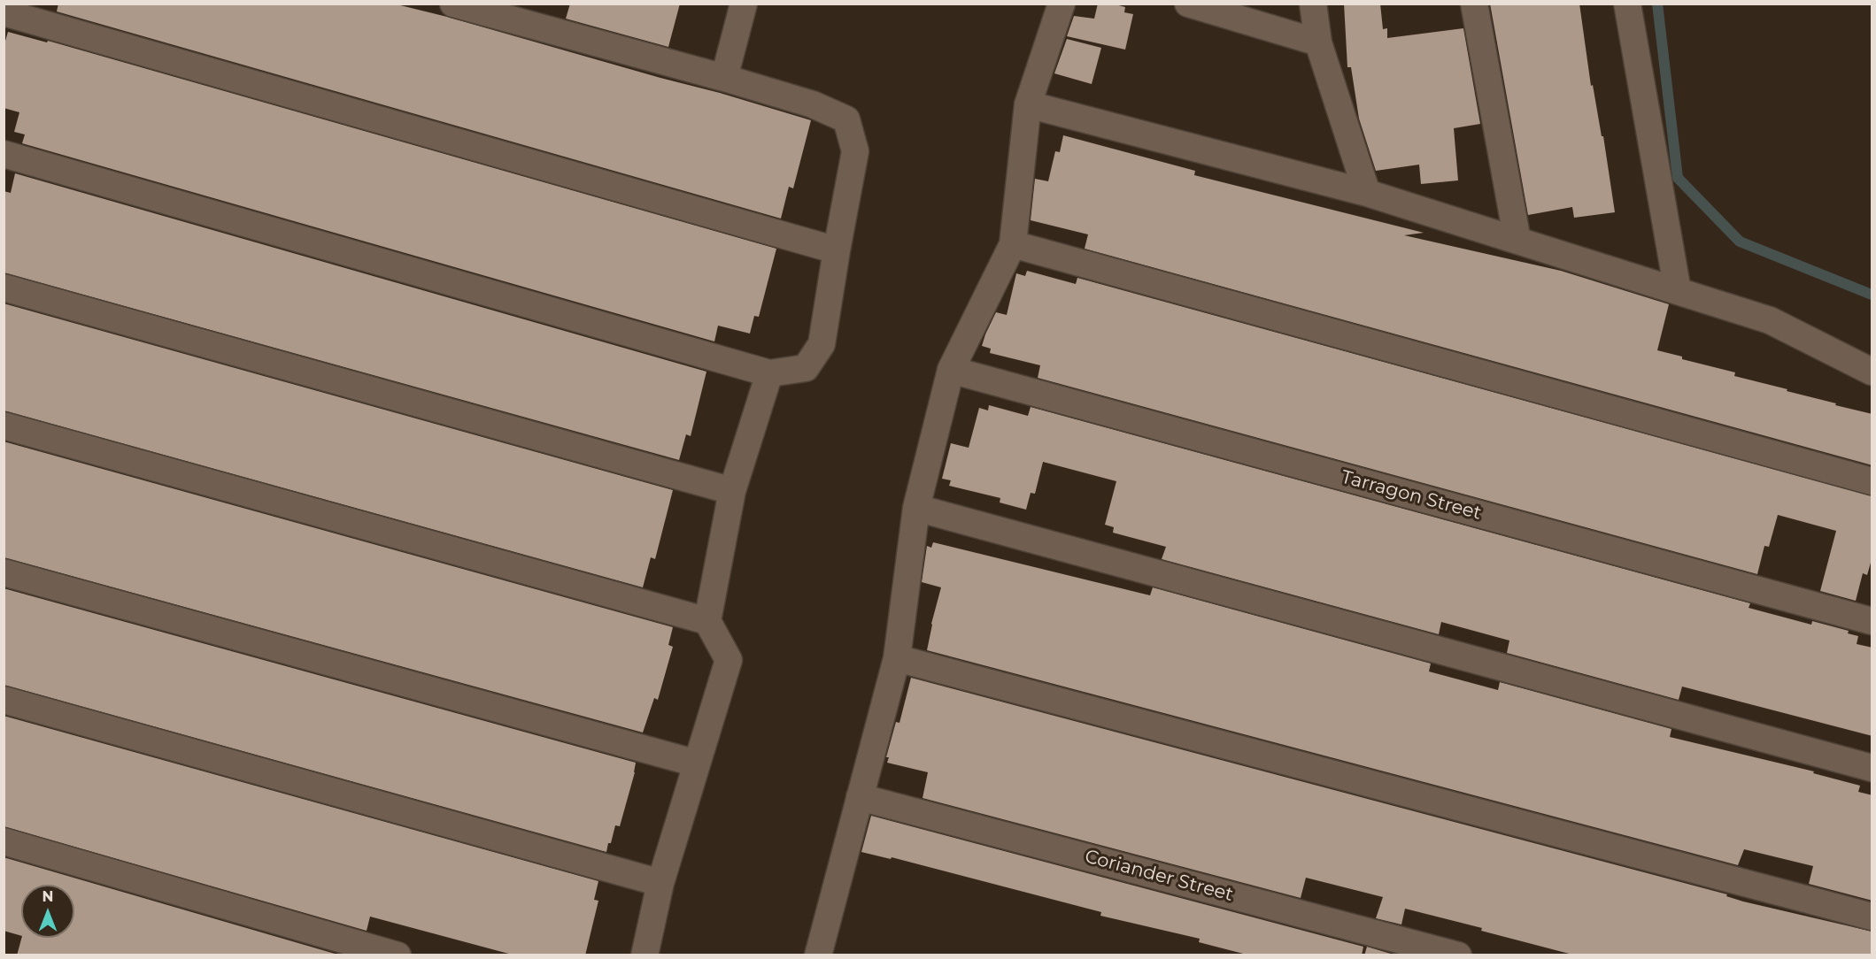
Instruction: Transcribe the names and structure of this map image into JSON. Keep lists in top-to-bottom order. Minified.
{"streets":{"street":["Tarragon Street","Coriander Street"]},"north":"top"}
